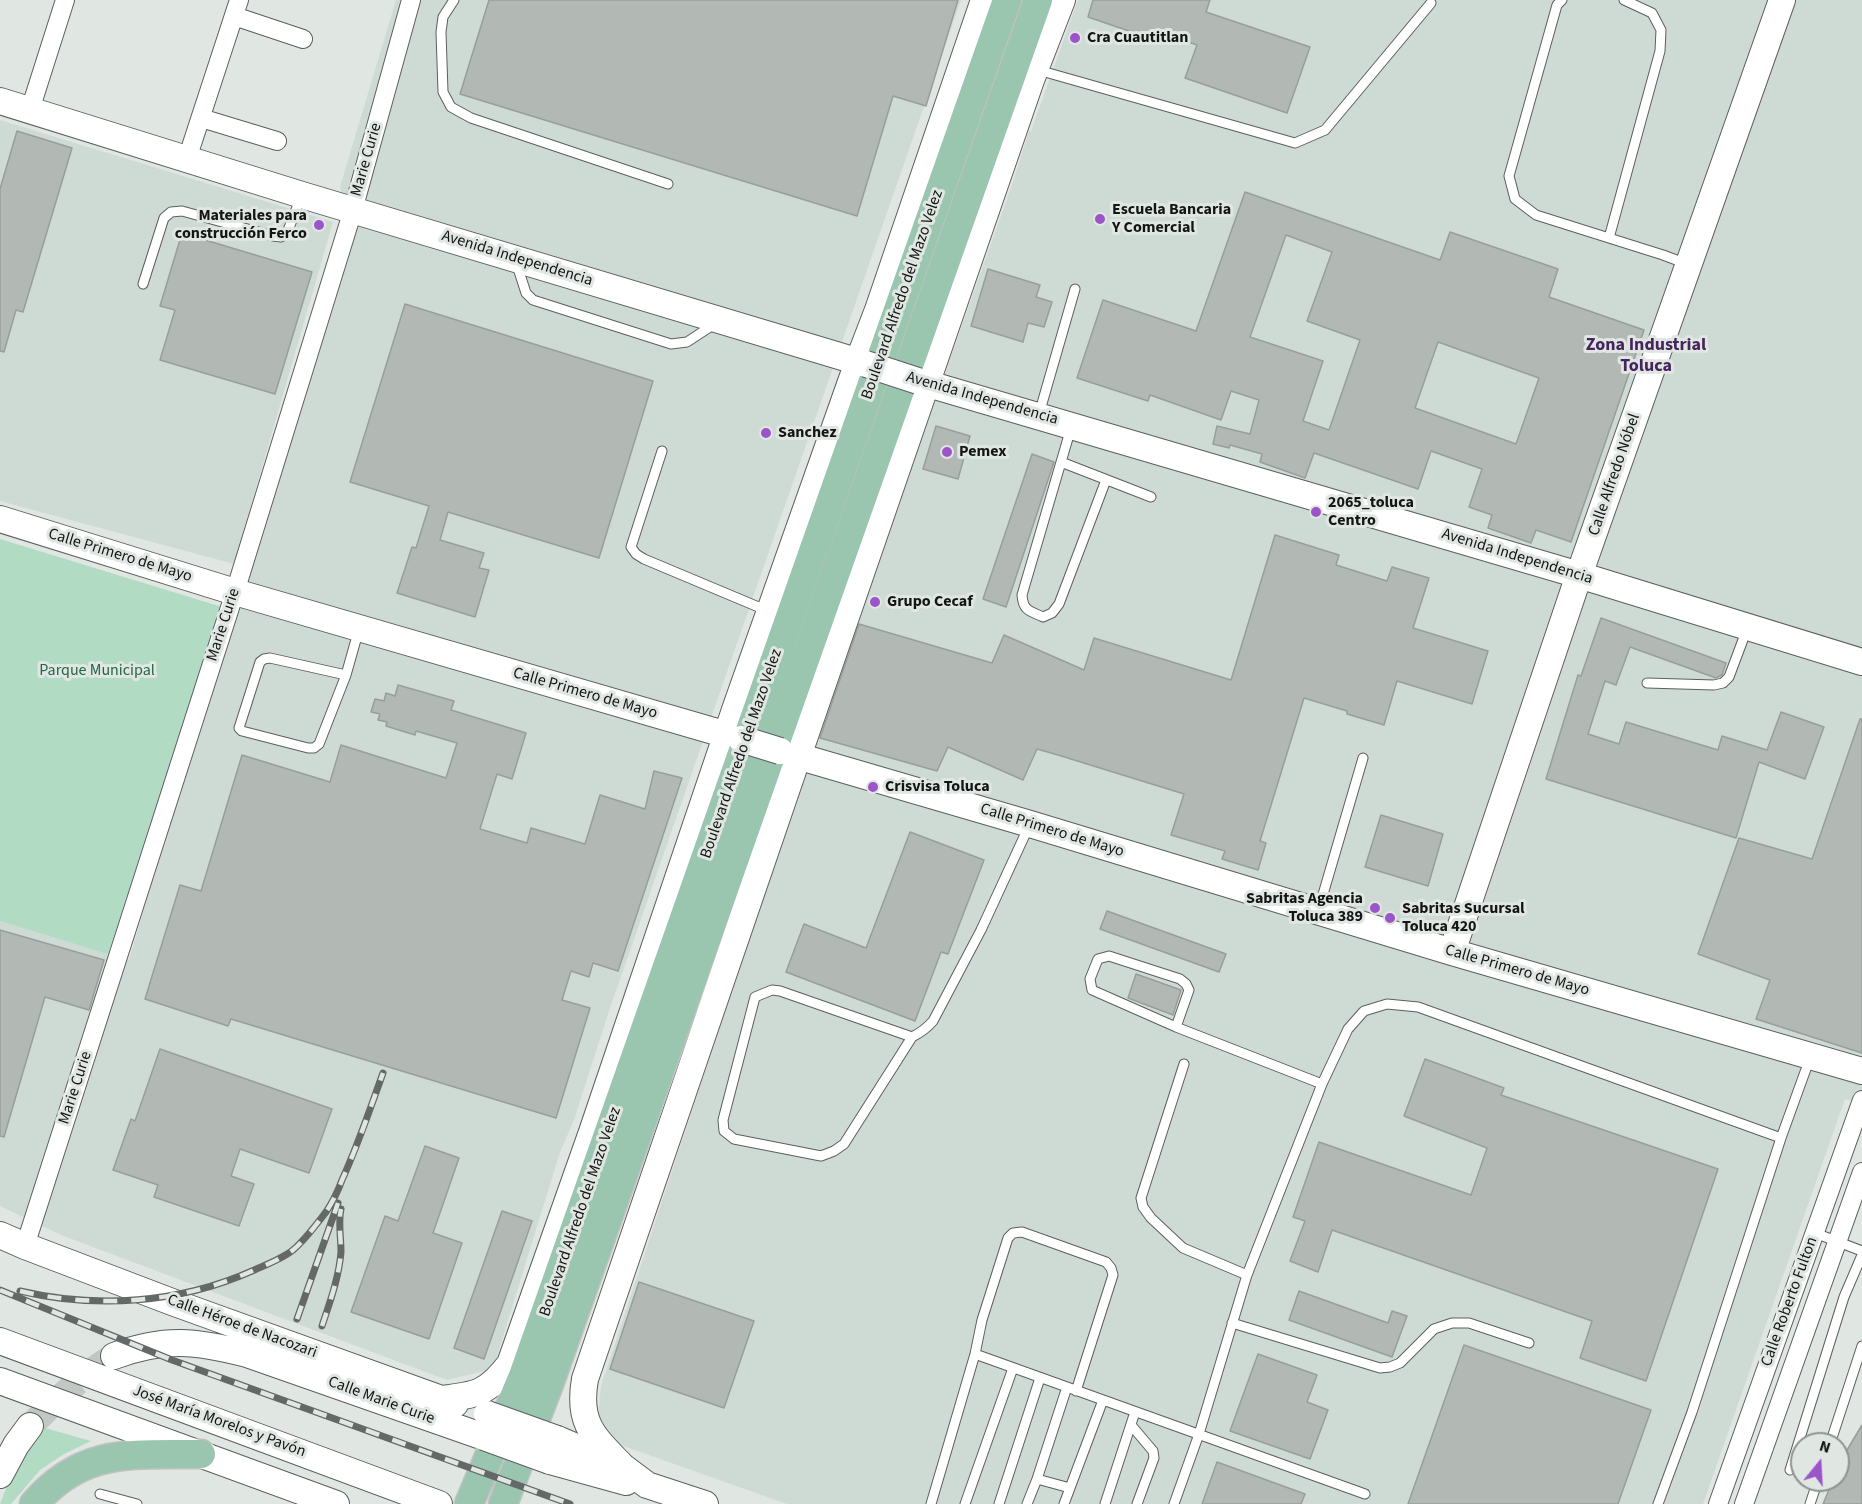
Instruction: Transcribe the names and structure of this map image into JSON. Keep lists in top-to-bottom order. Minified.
{"streets":{"main road":["Avenida Independencia","Boulevard Alfredo del Mazo Velez","Calle Alfredo Nóbel","Calle Primero de Mayo","Calle Héroe de Nacozari","Calle Marie Curie","José María Morelos y Pavón"],"street":["Marie Curie","Calle Roberto Fulton"]},"crossings":[["Marie Curie","Avenida Independencia"],["Marie Curie","Calle Primero de Mayo"],["Marie Curie","Calle Héroe de Nacozari"],["Avenida Independencia","Boulevard Alfredo del Mazo Velez"],["Avenida Independencia","Calle Alfredo Nóbel"],["Boulevard Alfredo del Mazo Velez","Calle Primero de Mayo"],["Boulevard Alfredo del Mazo Velez","Calle Héroe de Nacozari"],["Calle Alfredo Nóbel","Calle Primero de Mayo"],["Calle Héroe de Nacozari","Calle Marie Curie"]],"districts":["Zona Industrial Toluca"],"parks":["Parque Municipal"],"places":["Cra Cuautitlan","Escuela Bancaria Y Comercial","Materiales para construcción Ferco","Sanchez","Pemex","2065_toluca Centro","Grupo Cecaf","Crisvisa Toluca","Sabritas Agencia Toluca 389","Sabritas Sucursal Toluca 420"],"north":"top"}
